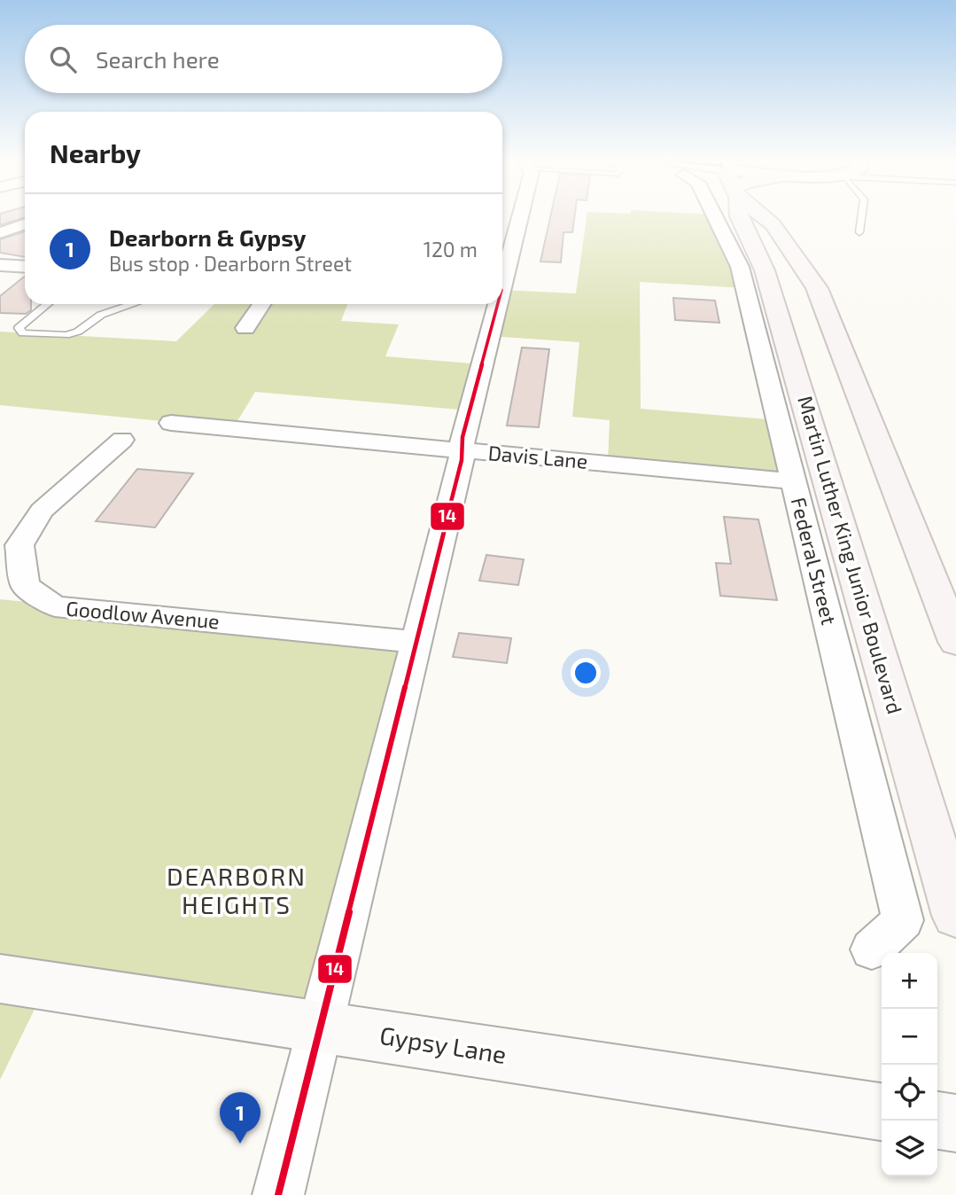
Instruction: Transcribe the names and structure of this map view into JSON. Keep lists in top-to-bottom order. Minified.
{"streets":{"main road":["Martin Luther King Junior Boulevard","Gypsy Lane"],"street":["Davis Lane","Federal Street","Goodlow Avenue"]},"crossings":[["Davis Lane","Federal Street"]],"districts":["DEARBORN HEIGHTS"],"lines":["transit line 14"],"page":{"search":"Search here","heading":"Nearby","list":[{"mark":"1","name":"Dearborn & Gypsy","note":"Bus stop · Dearborn Street","value":"120 m"}],"map_buttons":["+","−"],"pins":"1"}}
